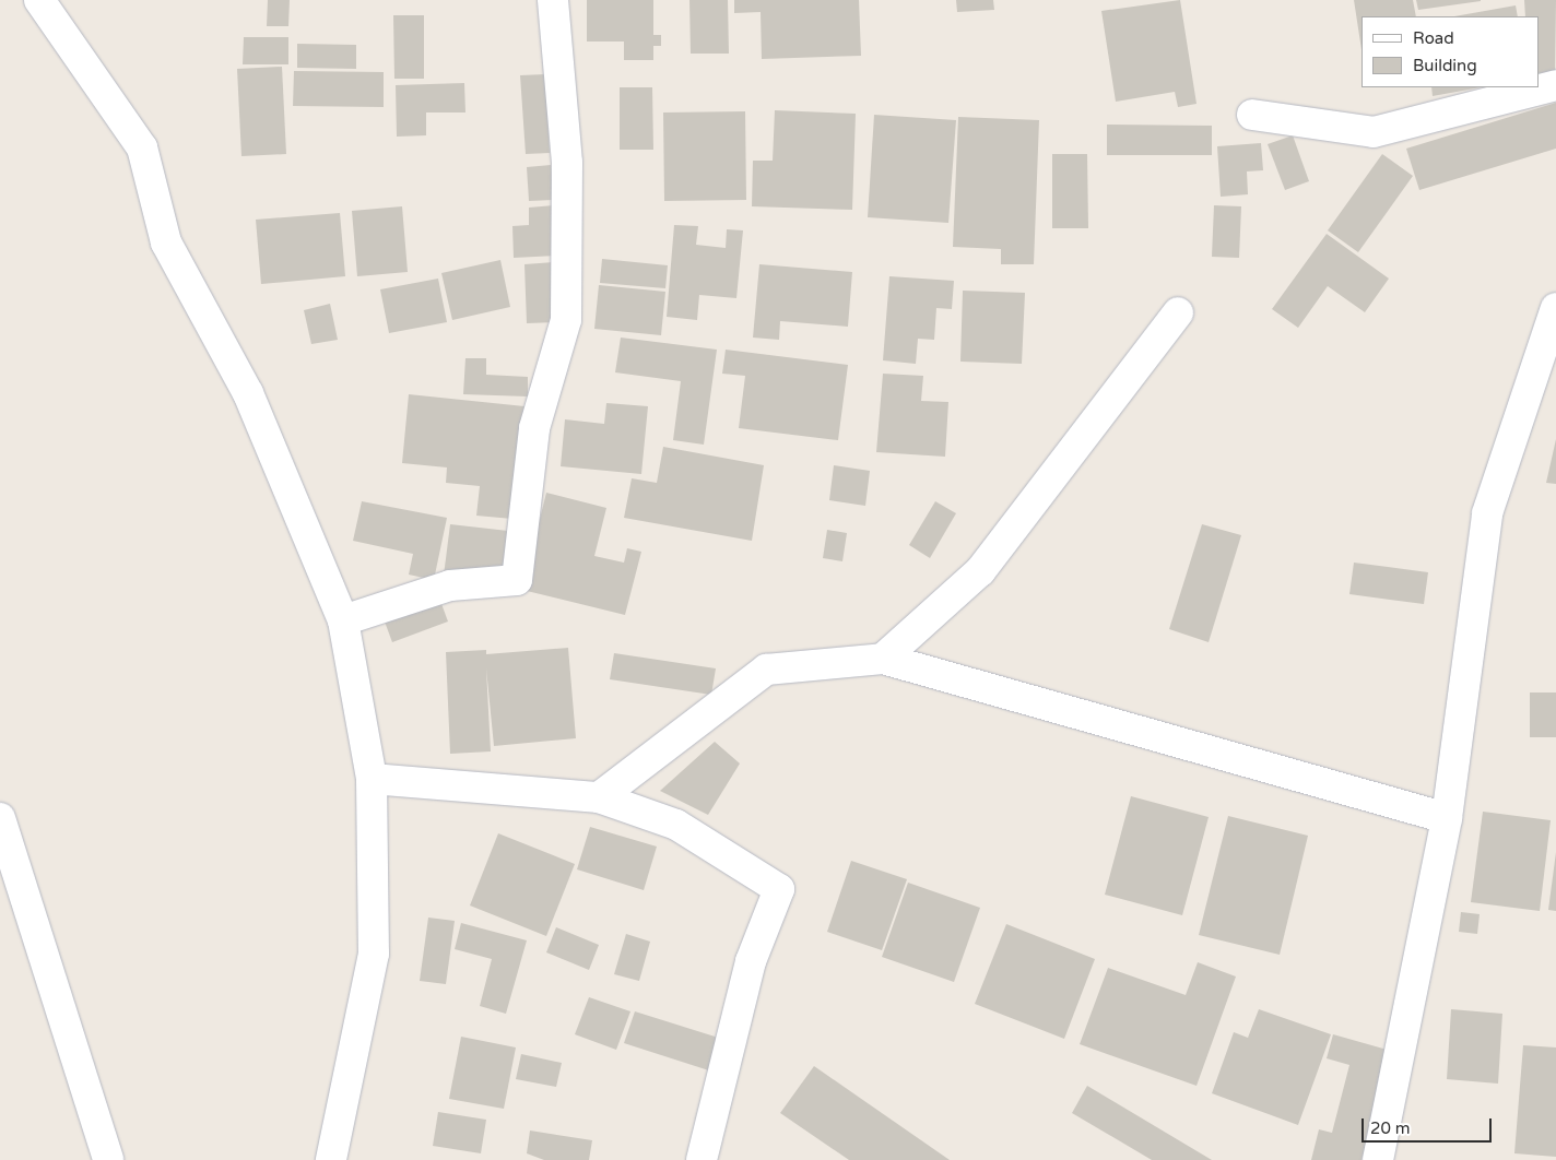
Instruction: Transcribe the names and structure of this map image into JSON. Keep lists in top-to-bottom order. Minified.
{"legend":["Road","Building"],"scale_bar":"20 m"}
